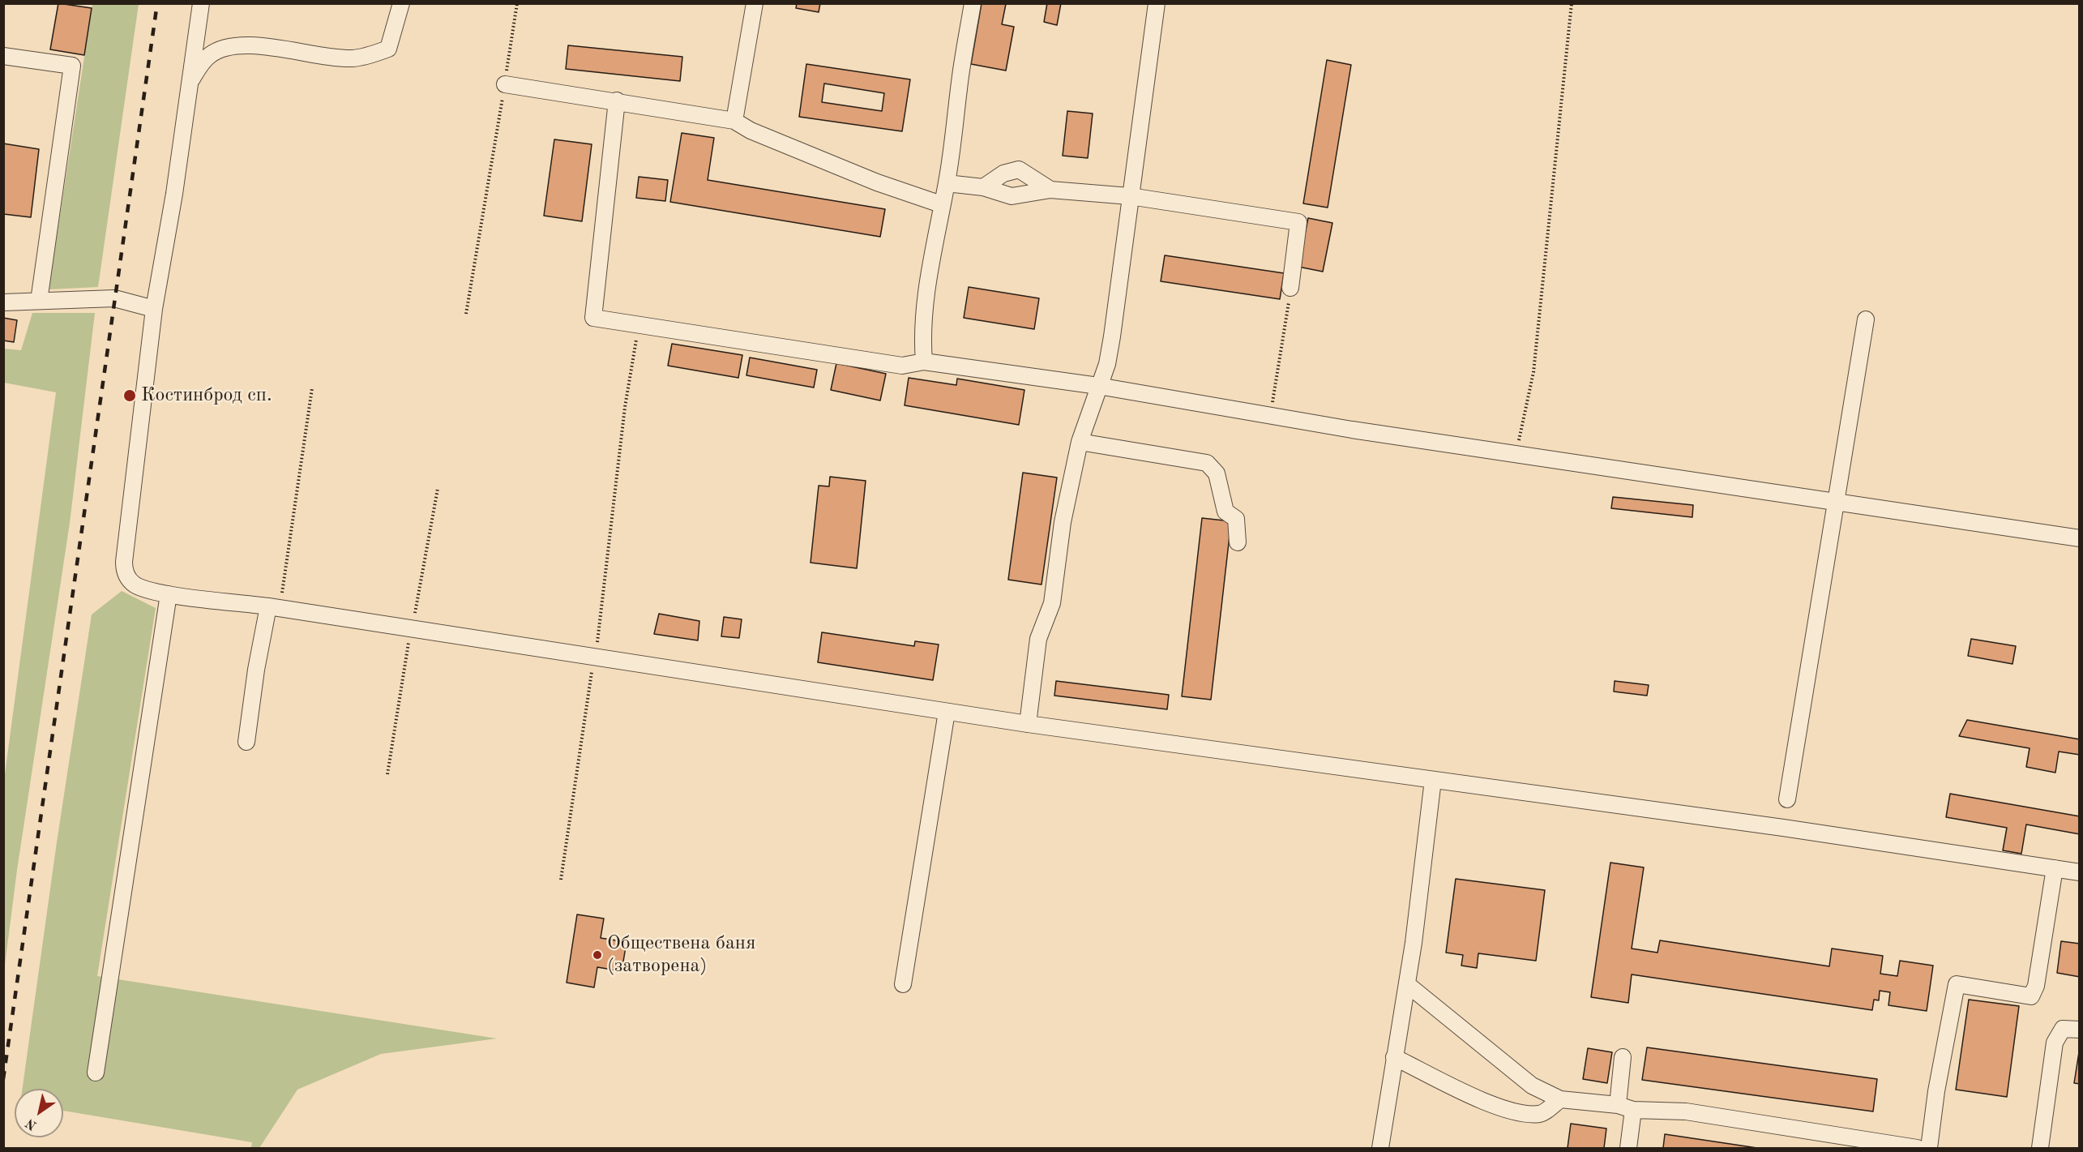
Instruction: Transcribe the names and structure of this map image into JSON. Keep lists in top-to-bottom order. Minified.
{"places":["Костинброд сп.","Обществена баня (затворена)"],"north":"bottom left"}
